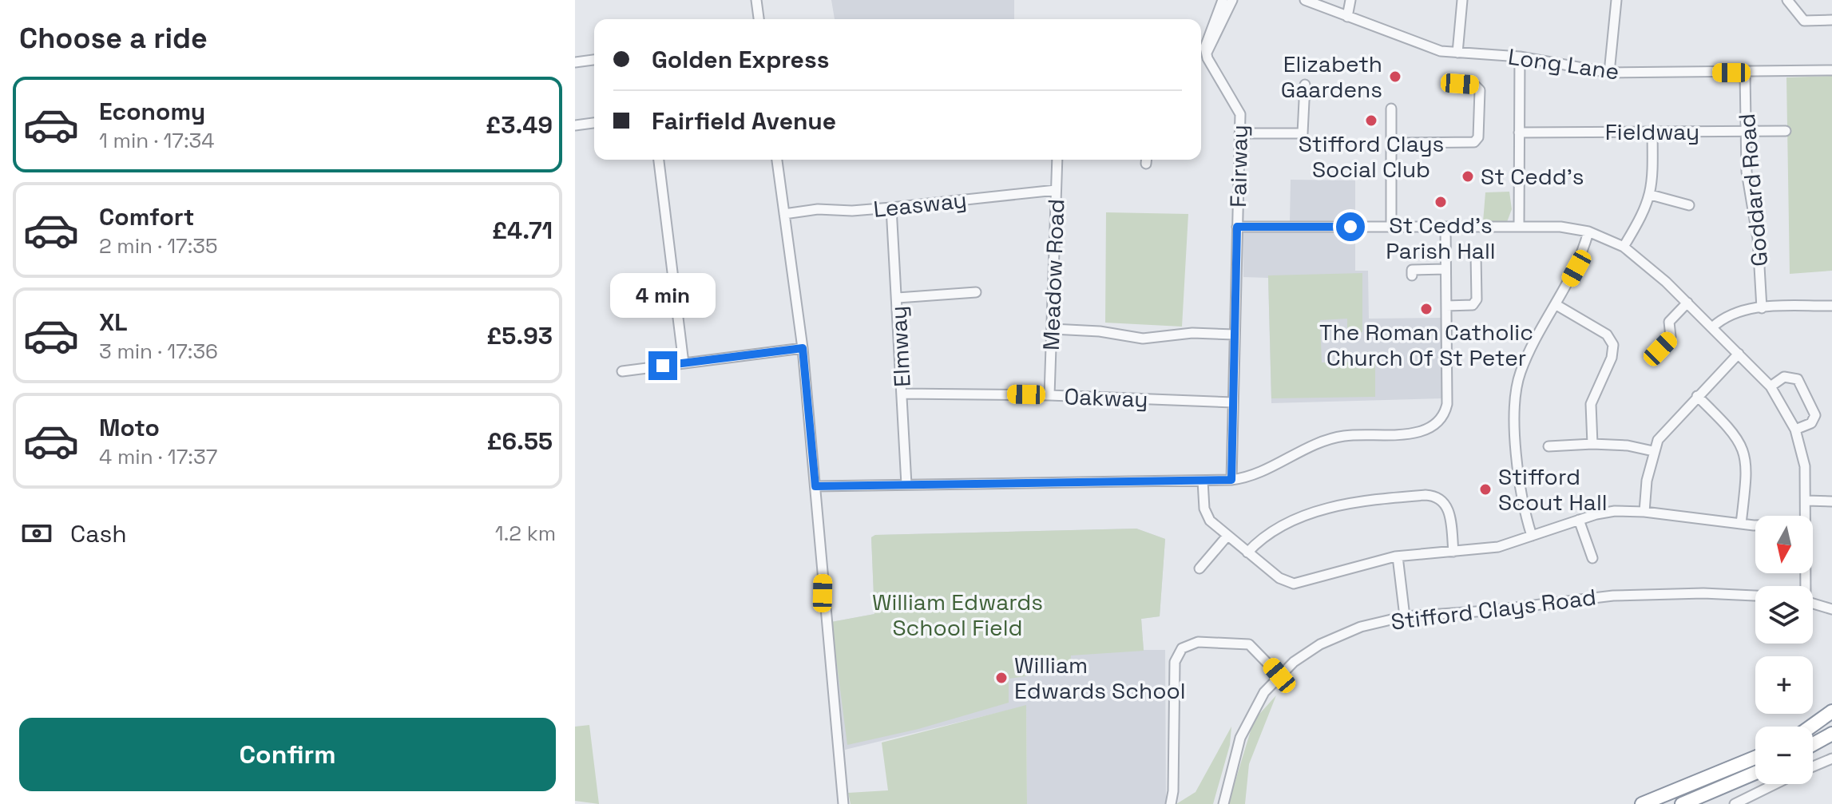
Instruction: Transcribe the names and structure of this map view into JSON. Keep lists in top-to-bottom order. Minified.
{"streets":{"street":["Long Lane","Fieldway","Fairway","Goddard Road","Leasway","Meadow Road","Elmway","Oakway","Stifford Clays Road"]},"crossings":[["Long Lane","Goddard Road"],["Fieldway","Goddard Road"],["Fairway","Oakway"],["Leasway","Meadow Road"],["Leasway","Elmway"],["Meadow Road","Oakway"],["Elmway","Oakway"]],"parks":["William Edwards School Field"],"places":["Elizabeth Gaardens","Stifford Clays Social Club","St Cedd's","St Cedd's Parish Hall","The Roman Catholic Church Of St Peter","Stifford Scout Hall","William Edwards School"],"north":"bottom","page":{"heading":"Choose a ride","banner":["Golden Express","Fairfield Avenue"],"list":[{"name":"Economy","note":"1 min · 17:34","value":"£3.49"},{"name":"Comfort","note":"2 min · 17:35","value":"£4.71"},{"name":"XL","note":"3 min · 17:36","value":"£5.93"},{"name":"Moto","note":"4 min · 17:37","value":"£6.55"}],"bubble":"4 min","pay":["Cash","1.2 km"],"map_buttons":["+","−"],"buttons":"Confirm"}}
